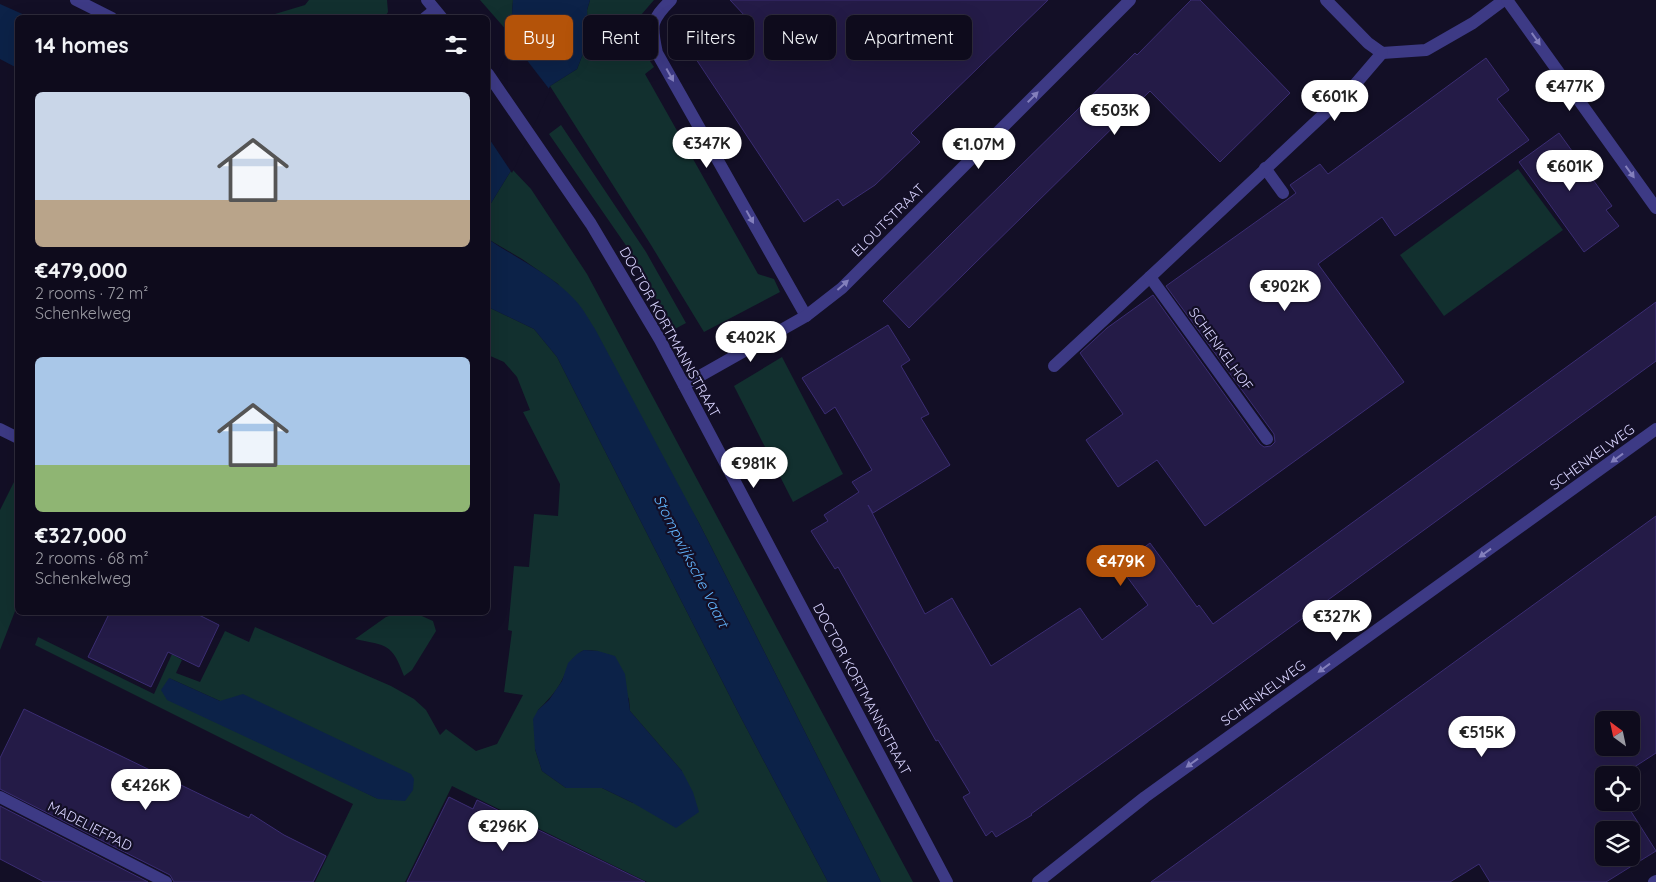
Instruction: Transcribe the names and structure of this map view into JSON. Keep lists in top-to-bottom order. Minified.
{"streets":{"street":["ELOUTSTRAAT","DOCTOR KORTMANNSTRAAT","SCHENKELHOF","SCHENKELWEG","MADELIEFPAD"]},"crossings":[["ELOUTSTRAAT","DOCTOR KORTMANNSTRAAT"]],"one_way":["ELOUTSTRAAT","SCHENKELWEG"],"water":["Stompwijksche Vaart"],"north":"top left","page":{"chip":["Buy","Rent","Filters","New","Apartment"],"heading":"14 homes","price":["€477K","€601K","€503K","€347K","€1.07M","€601K","€902K","€402K","€981K","€479K","€327K","€515K","€426K","€296K"],"list":[{"name":"€479,000","note":"2 rooms · 72 m² · Schenkelweg"},{"name":"€327,000","note":"2 rooms · 68 m² · Schenkelweg"}]}}
